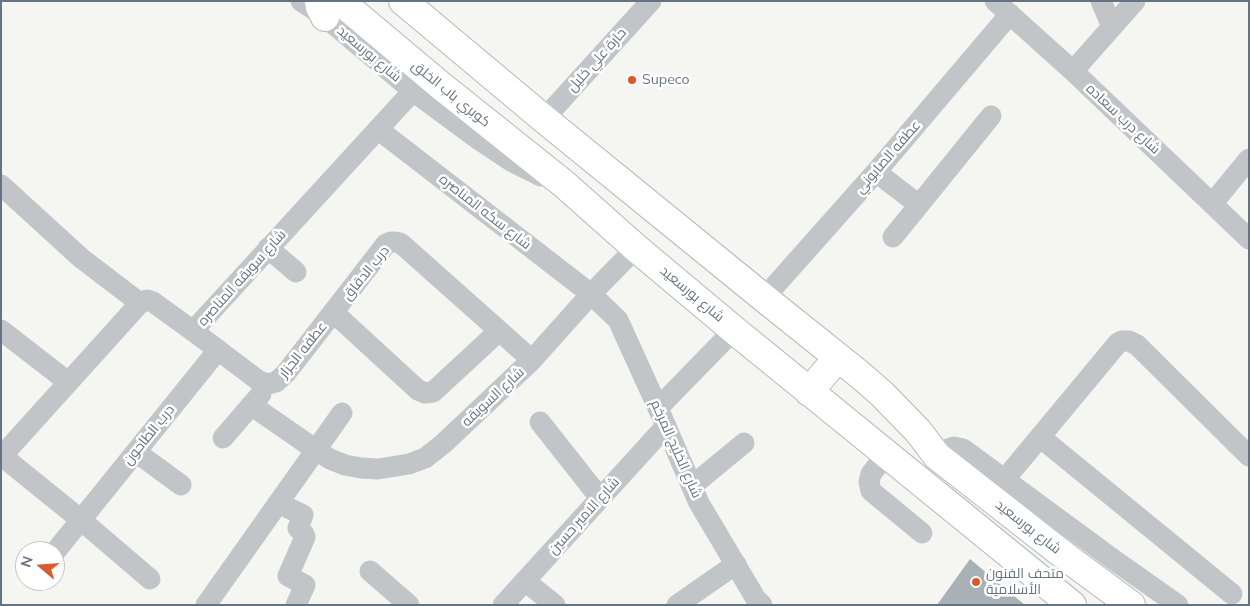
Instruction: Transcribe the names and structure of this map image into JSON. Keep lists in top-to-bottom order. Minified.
{"streets":{"main road":["شارع بورسعيد","كوبري باب الخلق"],"street":["حارة علي خليل","شارع درب سعاده","عطفه الصابوني","شارع سكه المناصره","درب الدقاق","شارع سويقه المناصره","عطفه الجزار","شارع السويقه","درب الطاحون","شارع الخليج المرخم","شارع الامير حسين"]},"crossings":[["شارع بورسعيد","حارة علي خليل"],["شارع بورسعيد","كوبري باب الخلق"],["شارع بورسعيد","عطفه الصابوني"],["شارع بورسعيد","شارع سويقه المناصره"],["شارع بورسعيد","شارع السويقه"],["شارع بورسعيد","شارع الامير حسين"],["شارع درب سعاده","عطفه الصابوني"],["شارع سكه المناصره","شارع سويقه المناصره"],["شارع سكه المناصره","شارع السويقه"],["شارع سكه المناصره","شارع الخليج المرخم"],["درب الدقاق","عطفه الجزار"],["درب الدقاق","شارع السويقه"],["شارع سويقه المناصره","عطفه الجزار"],["عطفه الجزار","شارع السويقه"],["عطفه الجزار","درب الطاحون"],["شارع السويقه","شارع الخليج المرخم"],["شارع الخليج المرخم","شارع الامير حسين"]],"places":["Supeco","متحف الفنون الأسلامية"],"north":"left"}
